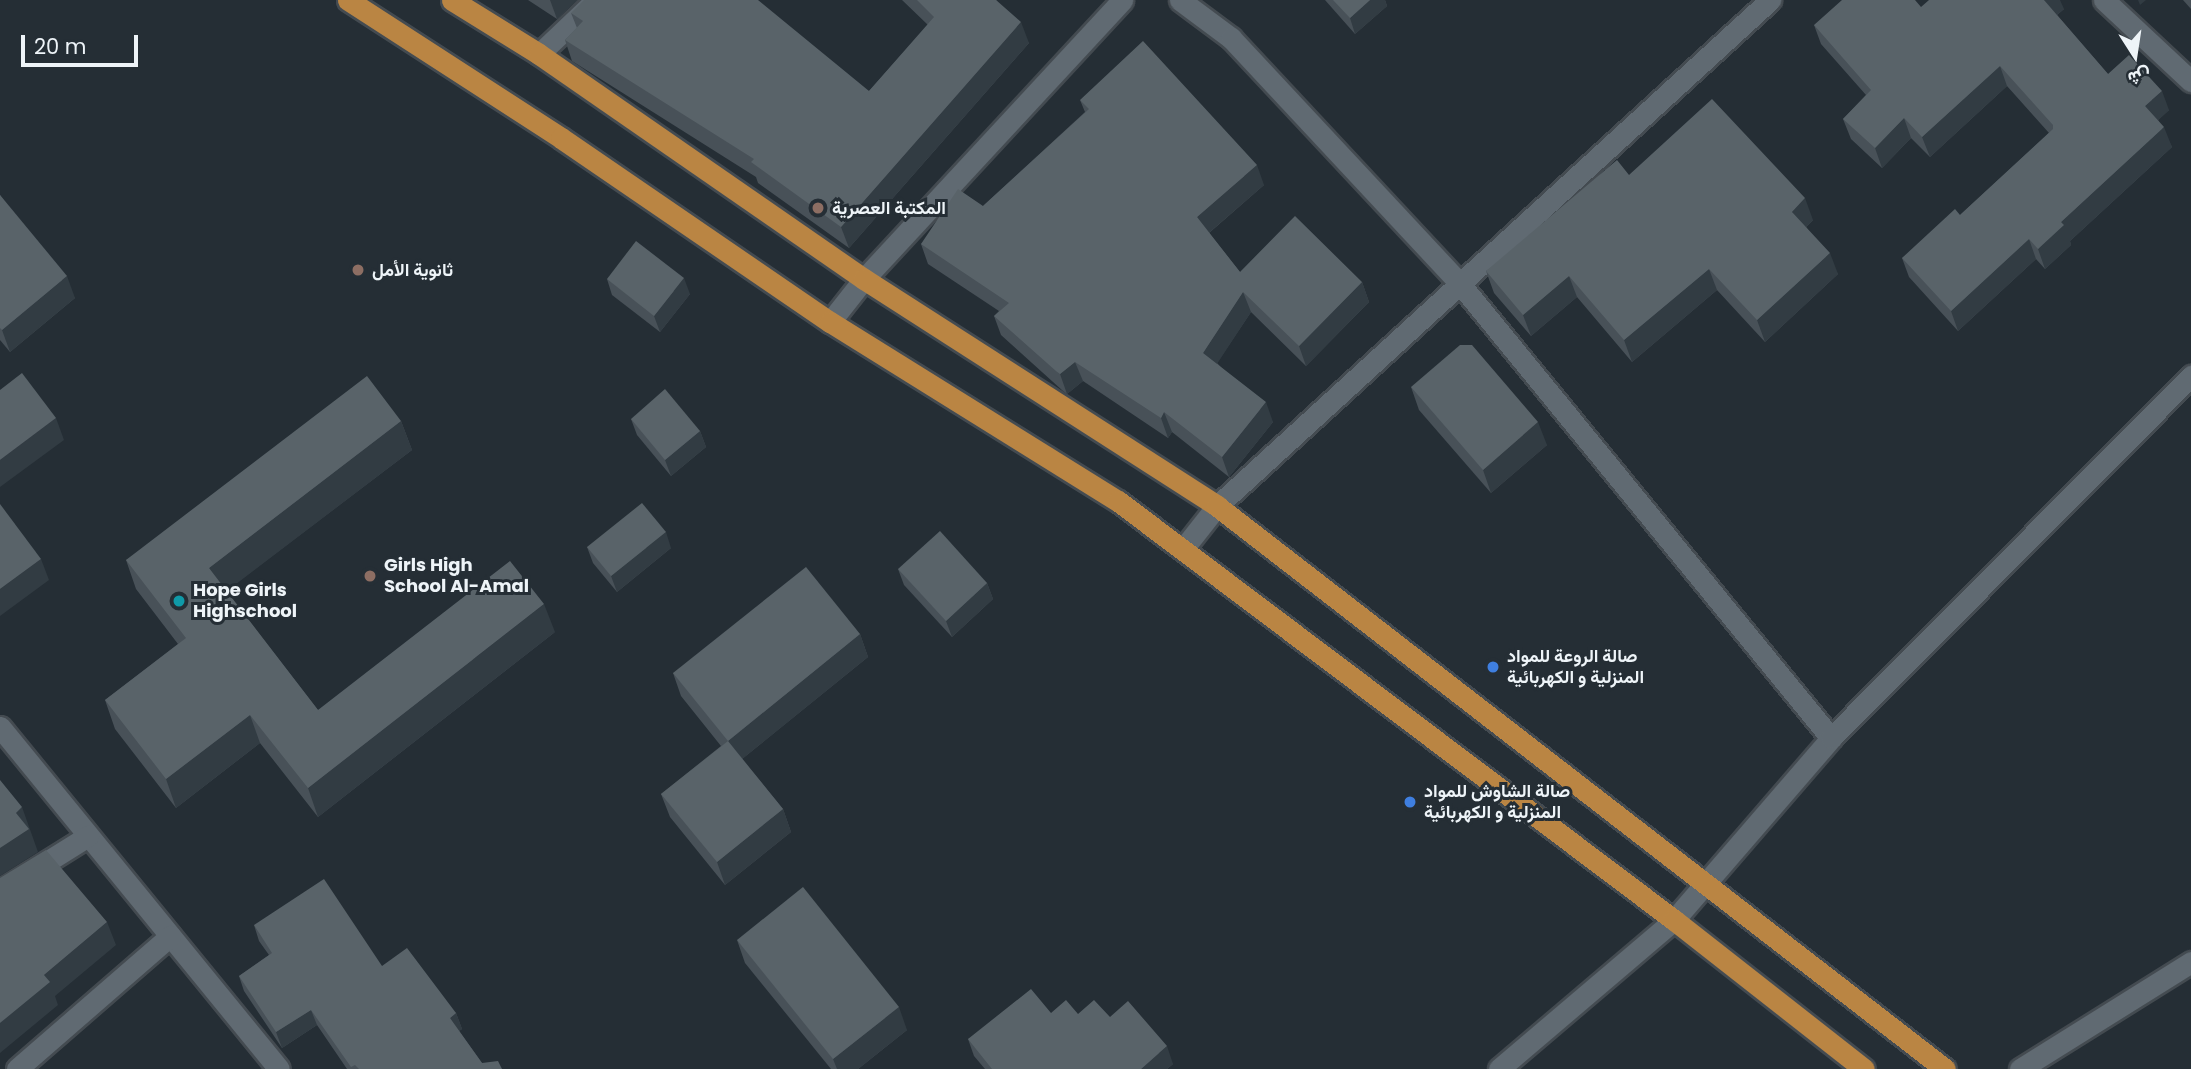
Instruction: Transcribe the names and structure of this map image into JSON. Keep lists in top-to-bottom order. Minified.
{"places":["المكتبة العصرية","ثانوية الأمل","Girls High School Al-Amal","Hope Girls Highschool","صالة الروعة للمواد المنزلية و الكهربائية","صالة الشاوش للمواد المنزلية و الكهربائية"],"scale_bar":"20 m","north":"bottom"}
